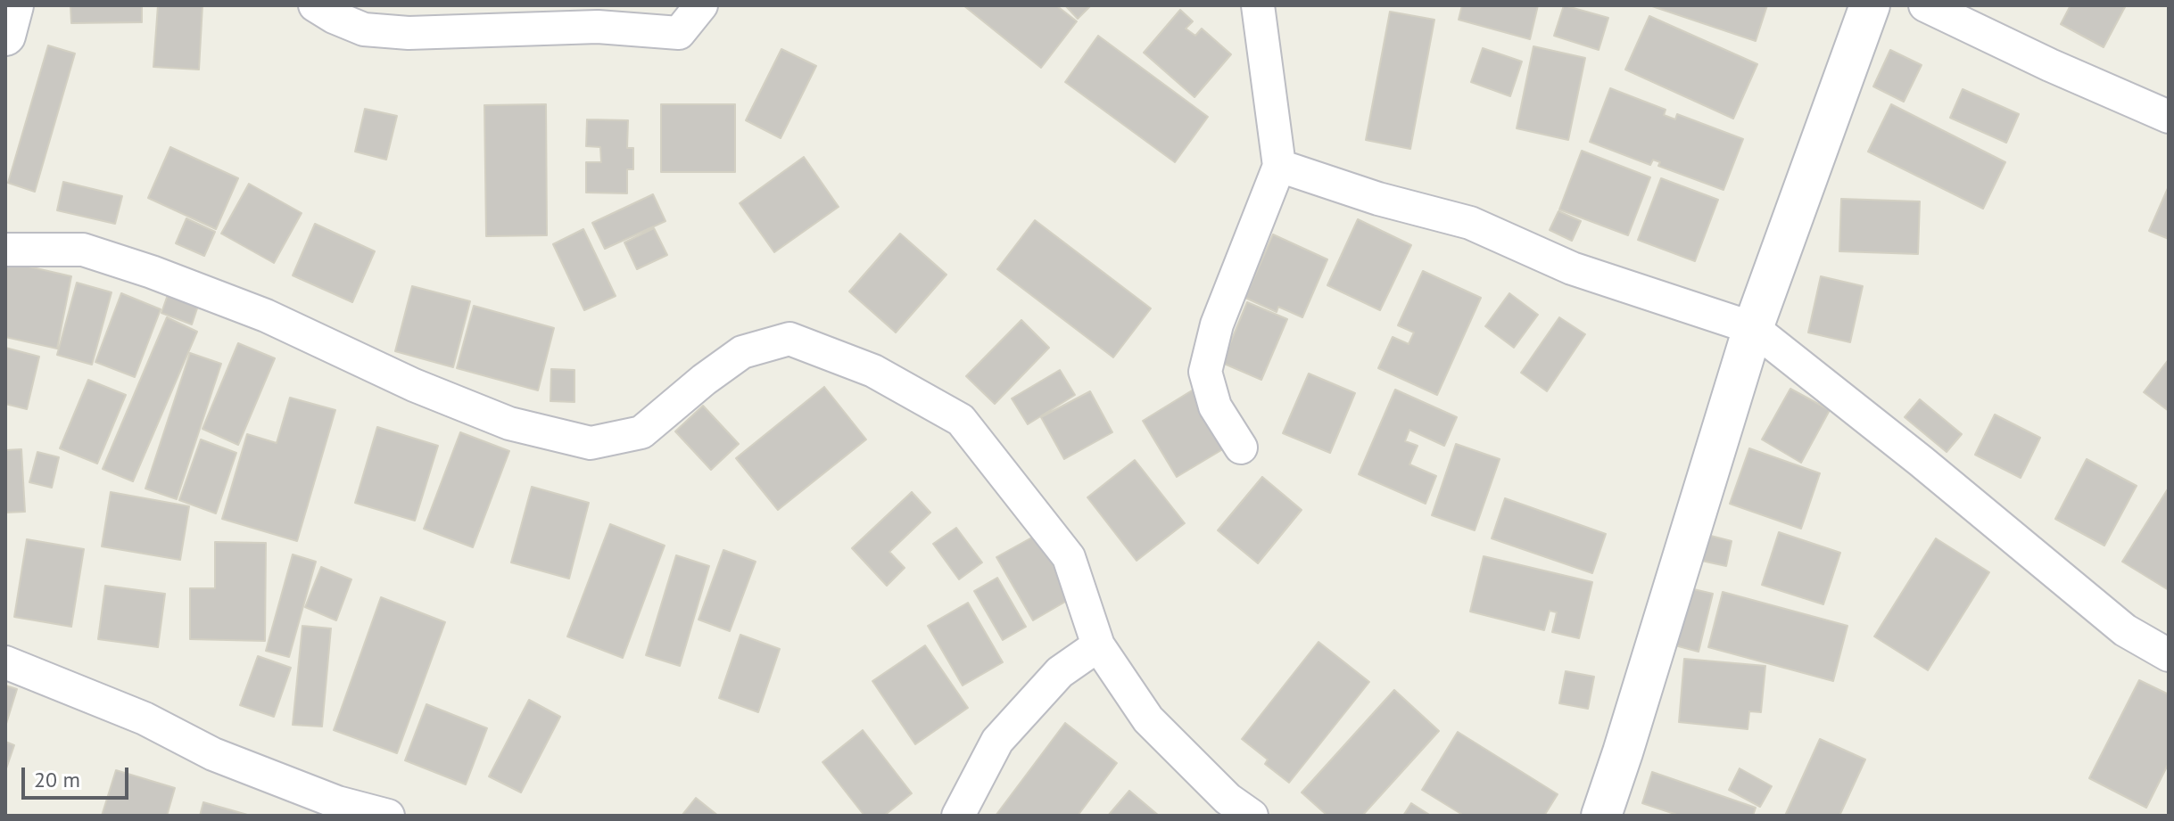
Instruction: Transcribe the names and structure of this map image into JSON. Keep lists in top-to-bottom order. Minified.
{"scale_bar":"20 m"}
